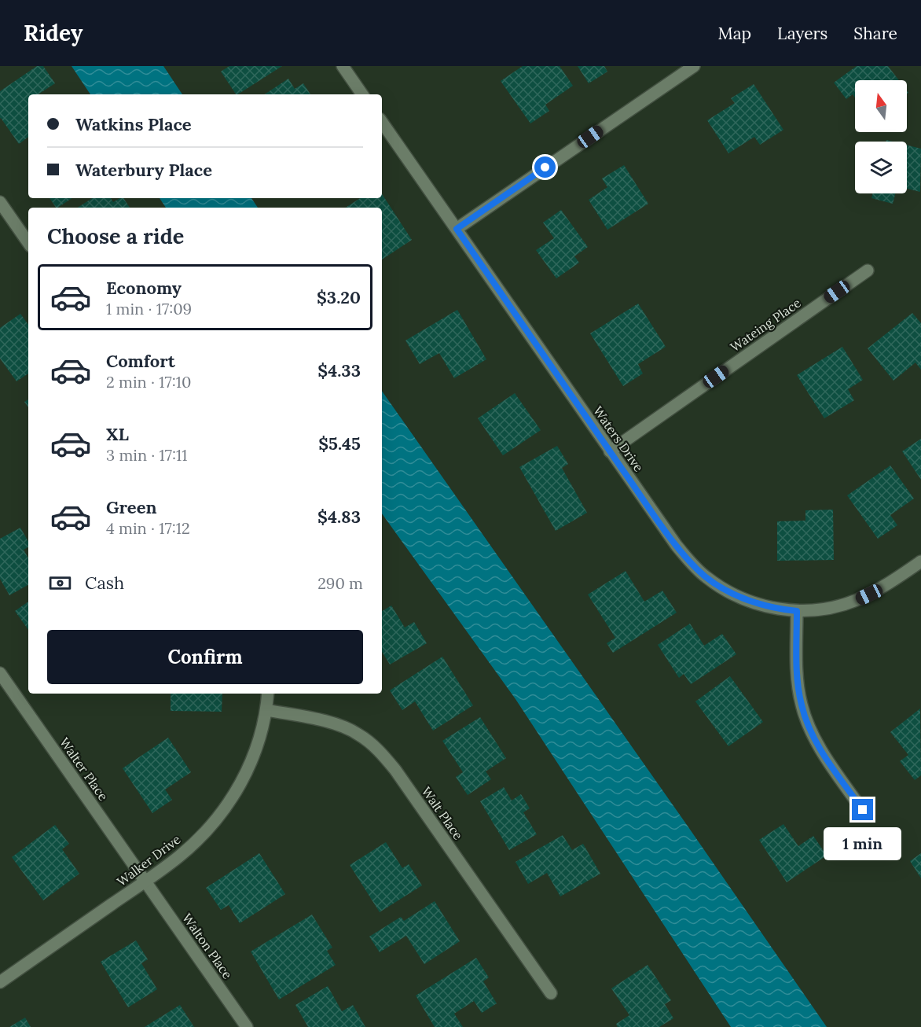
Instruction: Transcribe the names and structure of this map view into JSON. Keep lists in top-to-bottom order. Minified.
{"streets":{"street":["Wateing Place","Waters Drive","Walter Place","Walt Place","Walker Drive","Walton Place"]},"crossings":[["Wateing Place","Waters Drive"],["Walter Place","Walker Drive"],["Walter Place","Walton Place"],["Walt Place","Walker Drive"],["Walker Drive","Walton Place"]],"north":"top","page":{"header":"Ridey","nav":["Map","Layers","Share"],"banner":["Watkins Place","Waterbury Place"],"heading":"Choose a ride","list":[{"name":"Economy","note":"1 min · 17:09","value":"$3.20"},{"name":"Comfort","note":"2 min · 17:10","value":"$4.33"},{"name":"XL","note":"3 min · 17:11","value":"$5.45"},{"name":"Green","note":"4 min · 17:12","value":"$4.83"}],"pay":["Cash","290 m"],"buttons":"Confirm","bubble":"1 min"}}
